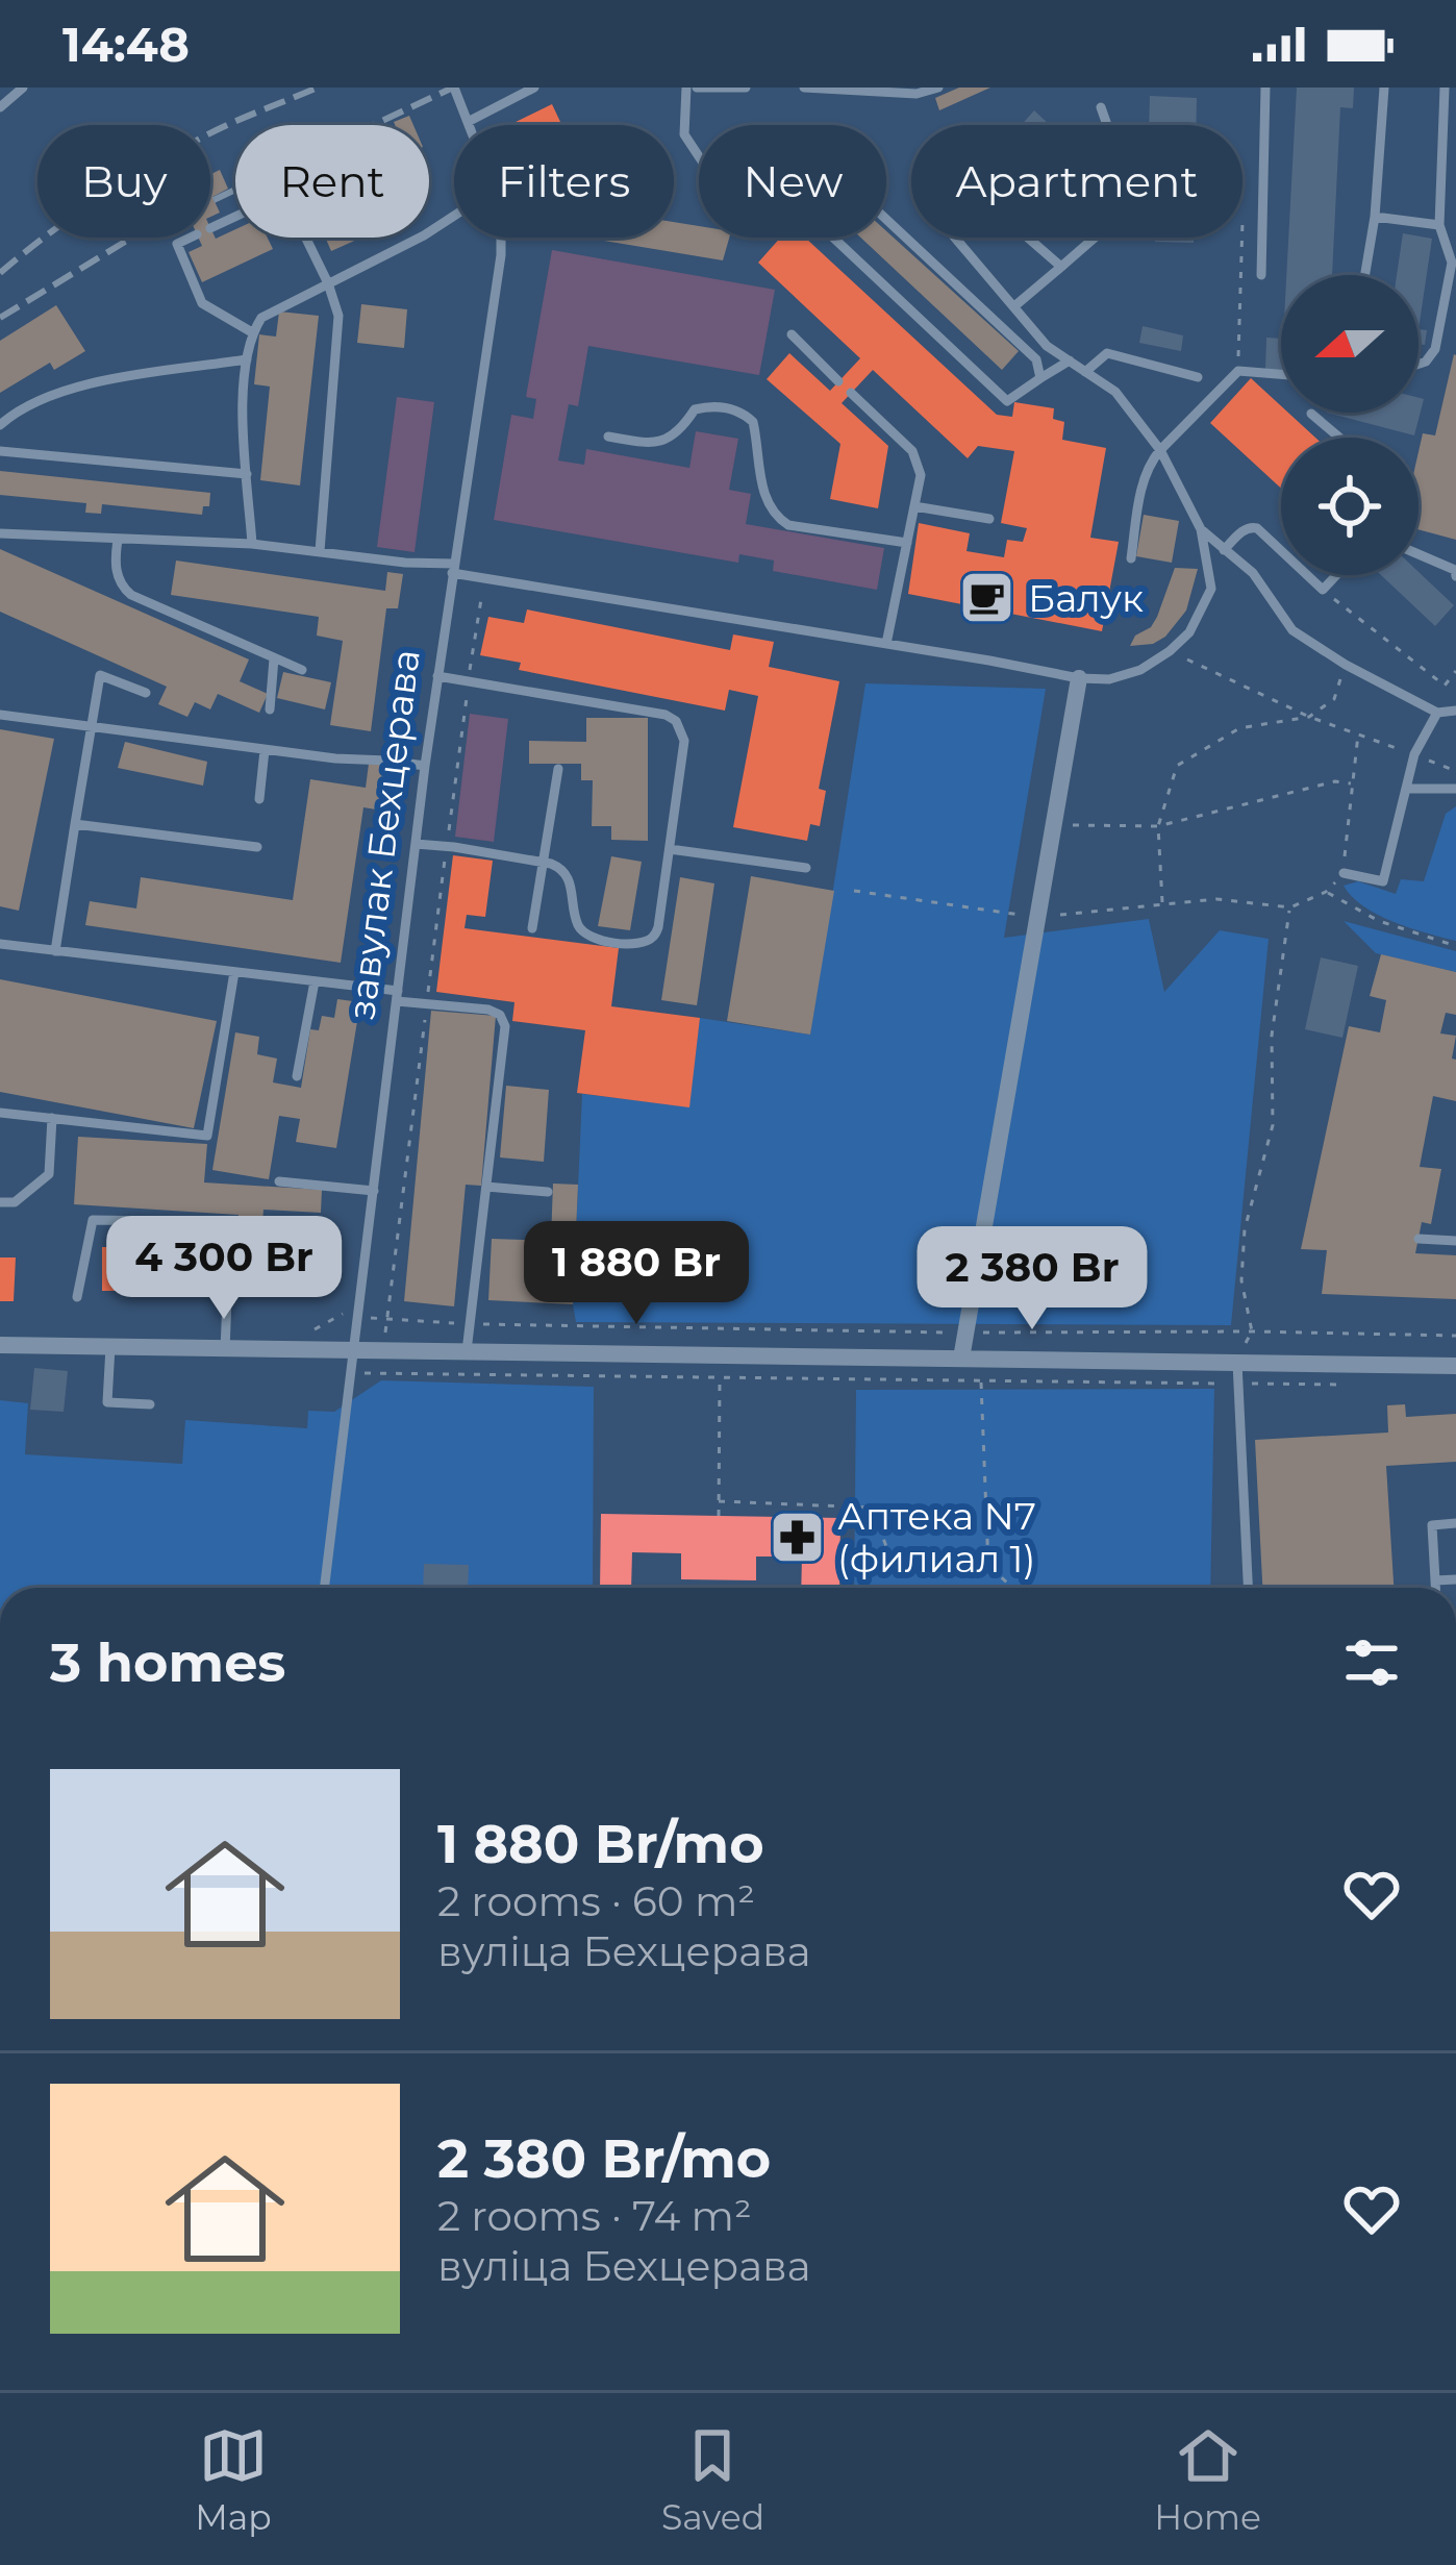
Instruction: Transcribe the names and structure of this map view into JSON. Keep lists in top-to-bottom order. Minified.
{"streets":{"lane":["завулак Бехцерава"]},"places":{"cafe":["Балук"],"pharmacy":["Аптека N7 (филиал 1)"]},"north":"left","page":{"status":"14:48","chip":["Buy","Rent","Filters","New","Apartment"],"price":["4 300 Br","1 880 Br","2 380 Br"],"heading":"3 homes","list":[{"name":"1 880 Br/mo","note":"2 rooms · 60 m² · вуліца Бехцерава"},{"name":"2 380 Br/mo","note":"2 rooms · 74 m² · вуліца Бехцерава"}],"tabs":["Map","Saved","Home"]}}
